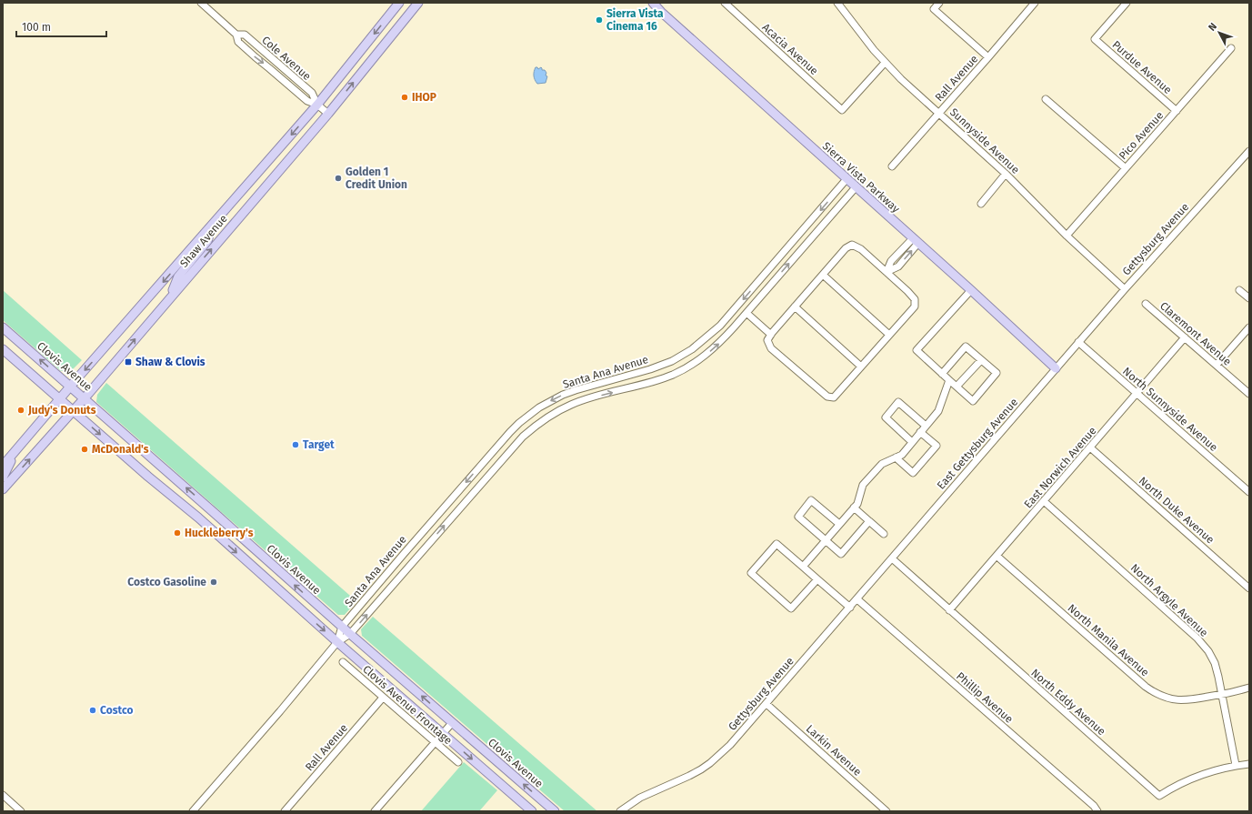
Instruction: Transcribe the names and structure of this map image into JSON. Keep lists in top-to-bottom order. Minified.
{"streets":{"main road":["Sierra Vista Parkway","Shaw Avenue","Clovis Avenue"],"street":["Acacia Avenue","Cole Avenue","Purdue Avenue","Rall Avenue","Pico Avenue","Sunnyside Avenue","Gettysburg Avenue","Claremont Avenue","Santa Ana Avenue","North Sunnyside Avenue","East Gettysburg Avenue","East Norwich Avenue","North Duke Avenue","North Argyle Avenue","North Manila Avenue","Phillip Avenue","North Eddy Avenue","Clovis Avenue Frontage","Larkin Avenue"]},"crossings":[["Acacia Avenue","Sunnyside Avenue"],["Cole Avenue","Shaw Avenue"],["Purdue Avenue","Pico Avenue"],["Rall Avenue","Sunnyside Avenue"],["Rall Avenue","Clovis Avenue Frontage"],["Pico Avenue","Sunnyside Avenue"],["Sunnyside Avenue","Gettysburg Avenue"],["Sierra Vista Parkway","Santa Ana Avenue"],["Sierra Vista Parkway","East Gettysburg Avenue"],["Gettysburg Avenue","North Sunnyside Avenue"],["Gettysburg Avenue","East Gettysburg Avenue"],["Gettysburg Avenue","Phillip Avenue"],["Gettysburg Avenue","North Eddy Avenue"],["Gettysburg Avenue","Larkin Avenue"],["Shaw Avenue","Clovis Avenue"],["Claremont Avenue","East Norwich Avenue"],["Clovis Avenue","Santa Ana Avenue"],["North Sunnyside Avenue","East Gettysburg Avenue"],["North Sunnyside Avenue","East Norwich Avenue"],["East Gettysburg Avenue","North Eddy Avenue"],["East Norwich Avenue","North Duke Avenue"],["East Norwich Avenue","North Argyle Avenue"],["East Norwich Avenue","North Manila Avenue"],["East Norwich Avenue","North Eddy Avenue"],["North Argyle Avenue","North Manila Avenue"],["North Argyle Avenue","North Eddy Avenue"]],"places":{"other":["Sierra Vista Cinema 16","IHOP","Golden 1 Credit Union","Judy's Donuts","Target","McDonald's","Huckleberry's","Costco Gasoline","Costco"],"transit":["Shaw & Clovis"]},"scale_bar":"100 m","north":"top left"}
